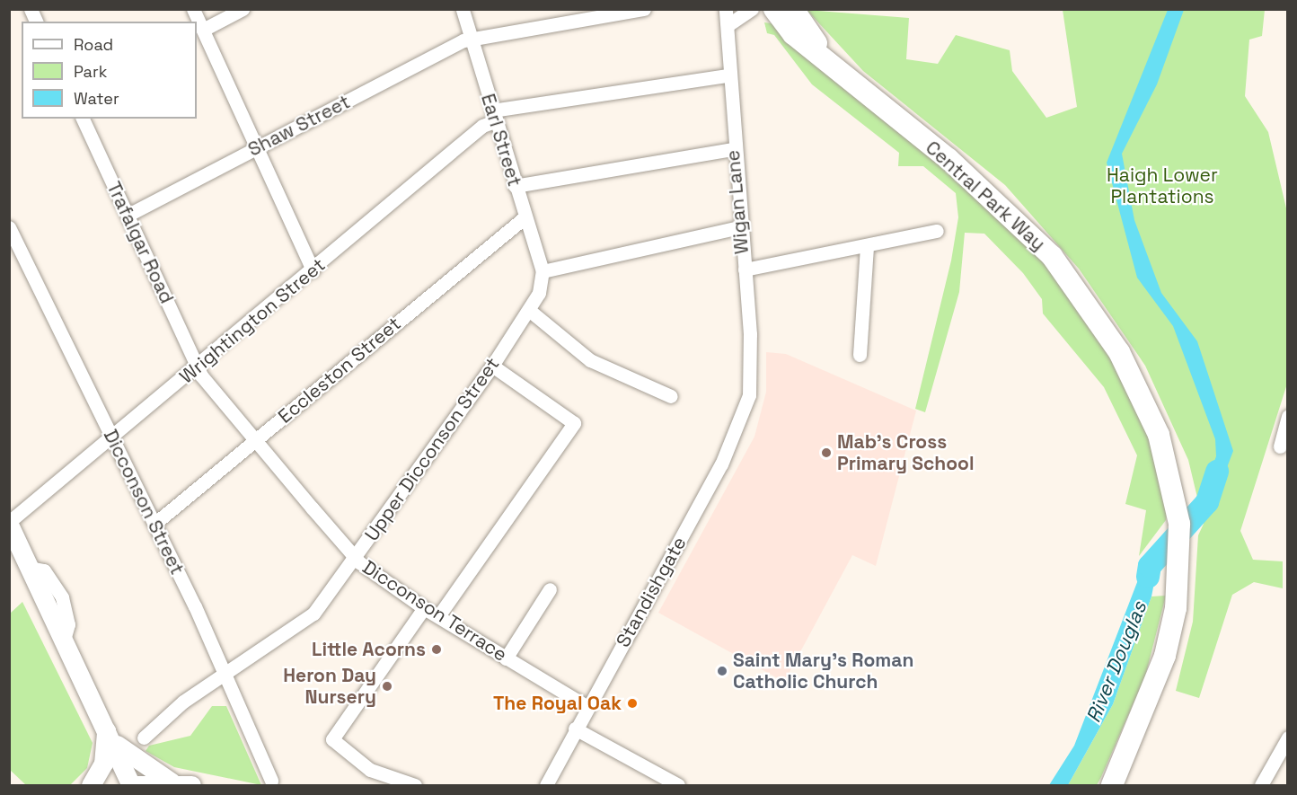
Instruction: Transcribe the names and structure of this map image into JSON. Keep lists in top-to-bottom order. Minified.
{"streets":{"highway":["Central Park Way"],"street":["Shaw Street","Earl Street","Wigan Lane","Trafalgar Road","Wrightington Street","Eccleston Street","Upper Dicconson Street","Dicconson Street","Standishgate","Dicconson Terrace"]},"crossings":[["Shaw Street","Earl Street"],["Shaw Street","Trafalgar Road"],["Earl Street","Wrightington Street"],["Earl Street","Eccleston Street"],["Earl Street","Upper Dicconson Street"],["Wigan Lane","Standishgate"],["Trafalgar Road","Wrightington Street"],["Trafalgar Road","Dicconson Terrace"],["Wrightington Street","Dicconson Street"],["Wrightington Street","Dicconson Terrace"],["Eccleston Street","Dicconson Street"],["Eccleston Street","Dicconson Terrace"],["Upper Dicconson Street","Dicconson Street"],["Upper Dicconson Street","Dicconson Terrace"],["Standishgate","Dicconson Terrace"]],"water":["River Douglas"],"parks":["Haigh Lower Plantations"],"places":["Mab's Cross Primary School","Little Acorns","Saint Mary's Roman Catholic Church","Heron Day Nursery","The Royal Oak"],"legend":["Road","Park","Water"]}
